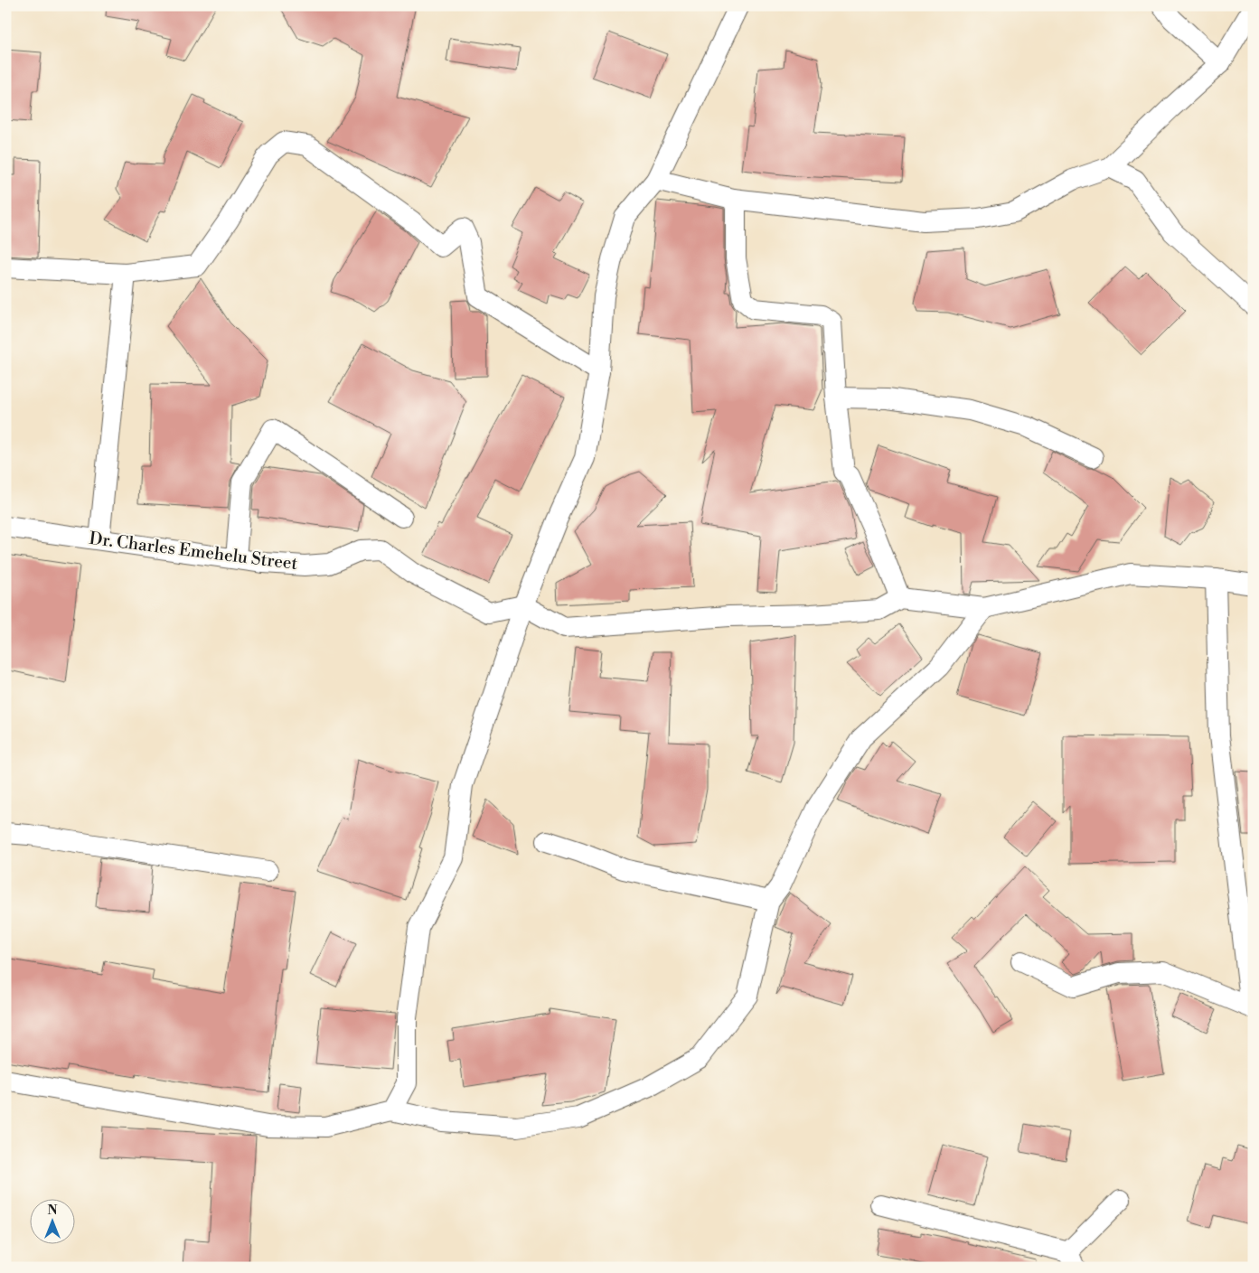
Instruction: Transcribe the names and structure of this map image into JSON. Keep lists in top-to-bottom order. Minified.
{"streets":{"street":["Dr. Charles Emehelu Street"]},"north":"top"}
